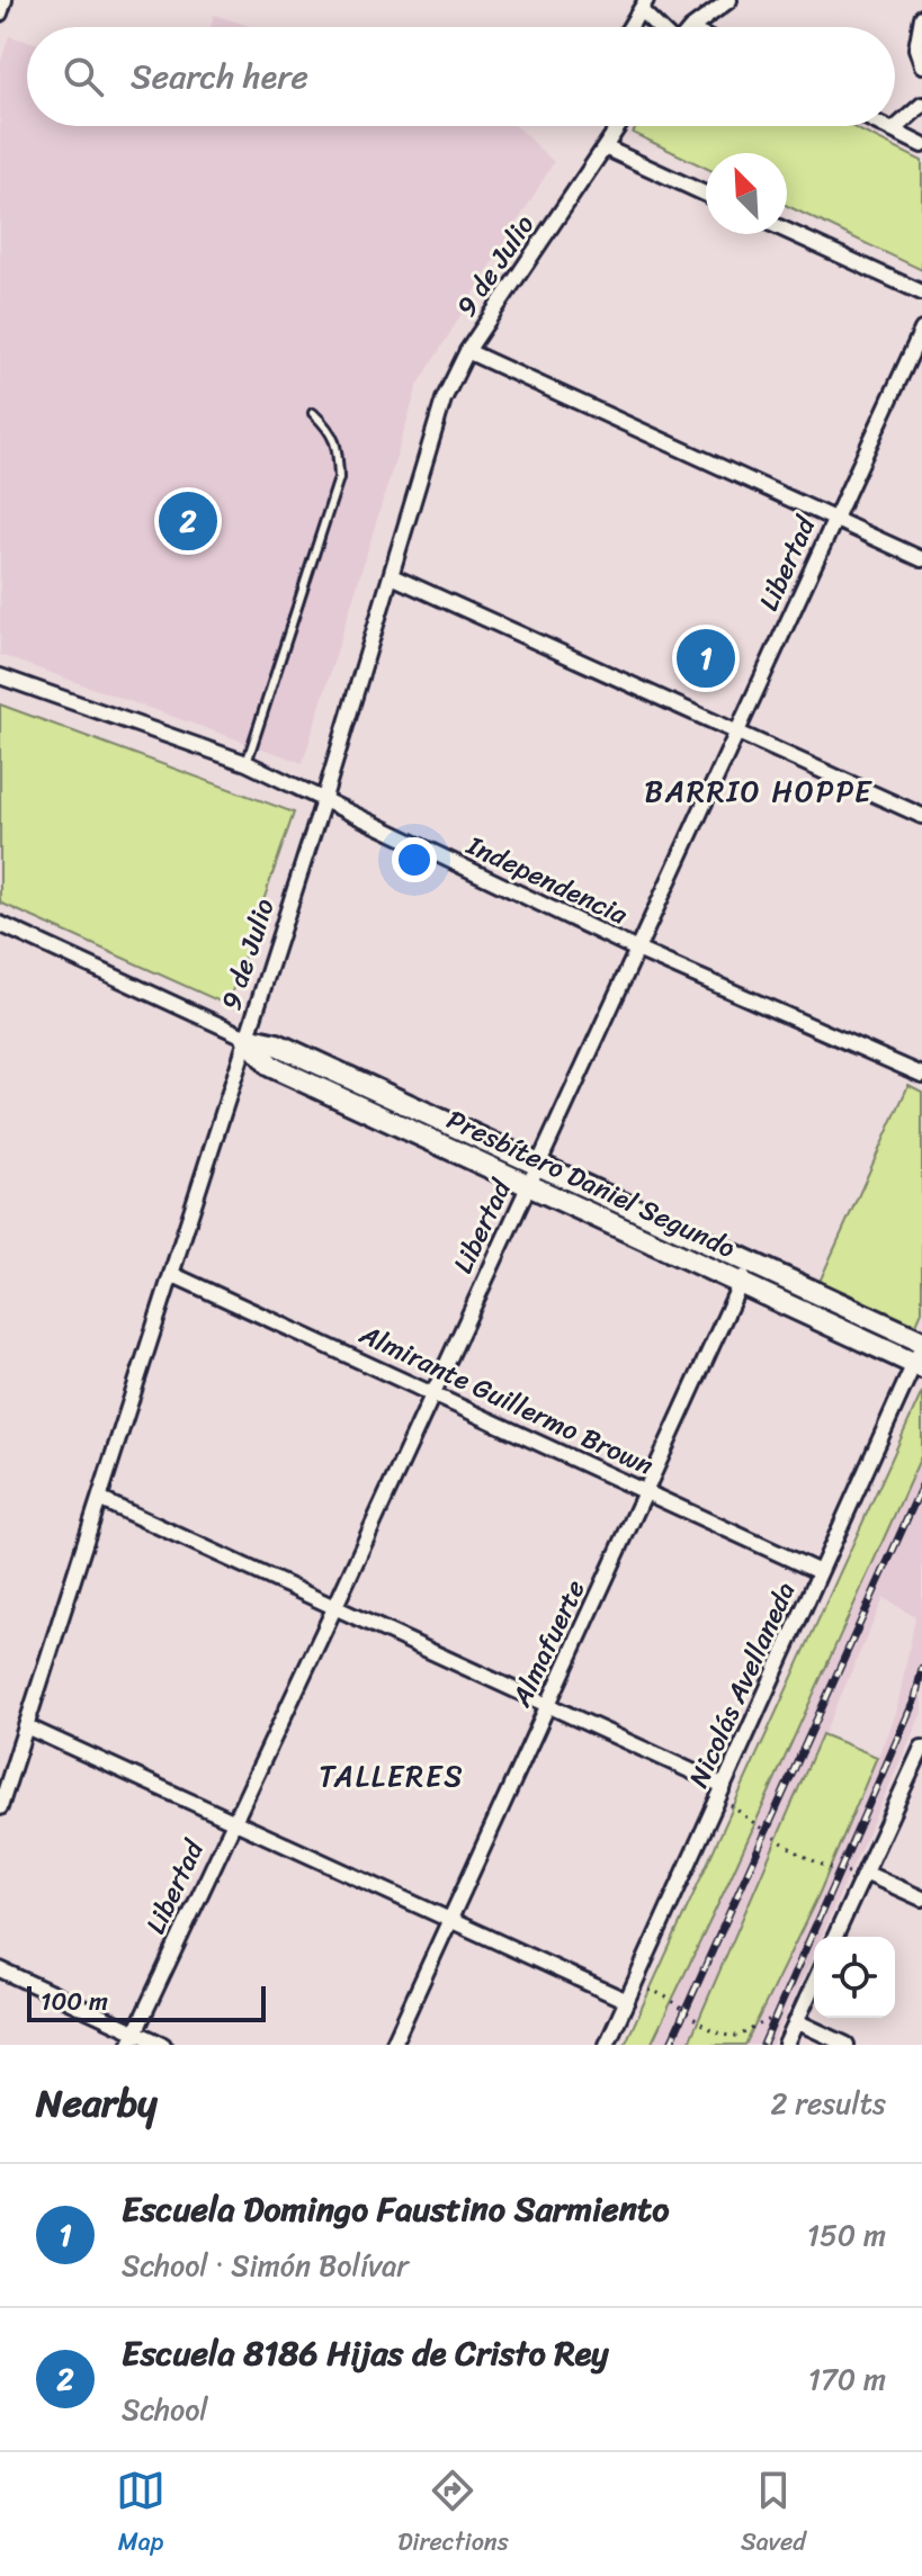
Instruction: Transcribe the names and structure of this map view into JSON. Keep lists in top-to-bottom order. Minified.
{"streets":{"main road":["Presbítero Daniel Segundo"],"street":["9 de Julio","Libertad","Independencia","Almirante Guillermo Brown","Almafuerte","Nicolás Avellaneda"]},"crossings":[["9 de Julio","Independencia"],["9 de Julio","Presbítero Daniel Segundo"],["9 de Julio","Almirante Guillermo Brown"],["Libertad","Independencia"],["Libertad","Presbítero Daniel Segundo"],["Libertad","Almirante Guillermo Brown"],["Presbítero Daniel Segundo","Almafuerte"],["Presbítero Daniel Segundo","Nicolás Avellaneda"],["Almirante Guillermo Brown","Almafuerte"],["Almirante Guillermo Brown","Nicolás Avellaneda"]],"districts":["BARRIO HOPPE","TALLERES"],"scale_bar":"100 m","north":"top left","page":{"search":"Search here","pins":["2","1"],"scale":"100 m","heading":["Nearby","2 results"],"list":[{"mark":"1","name":"Escuela Domingo Faustino Sarmiento","note":"School · Simón Bolívar","value":"150 m"},{"mark":"2","name":"Escuela 8186 Hijas de Cristo Rey","note":"School","value":"170 m"}],"nav":["Map","Directions","Saved"]}}
